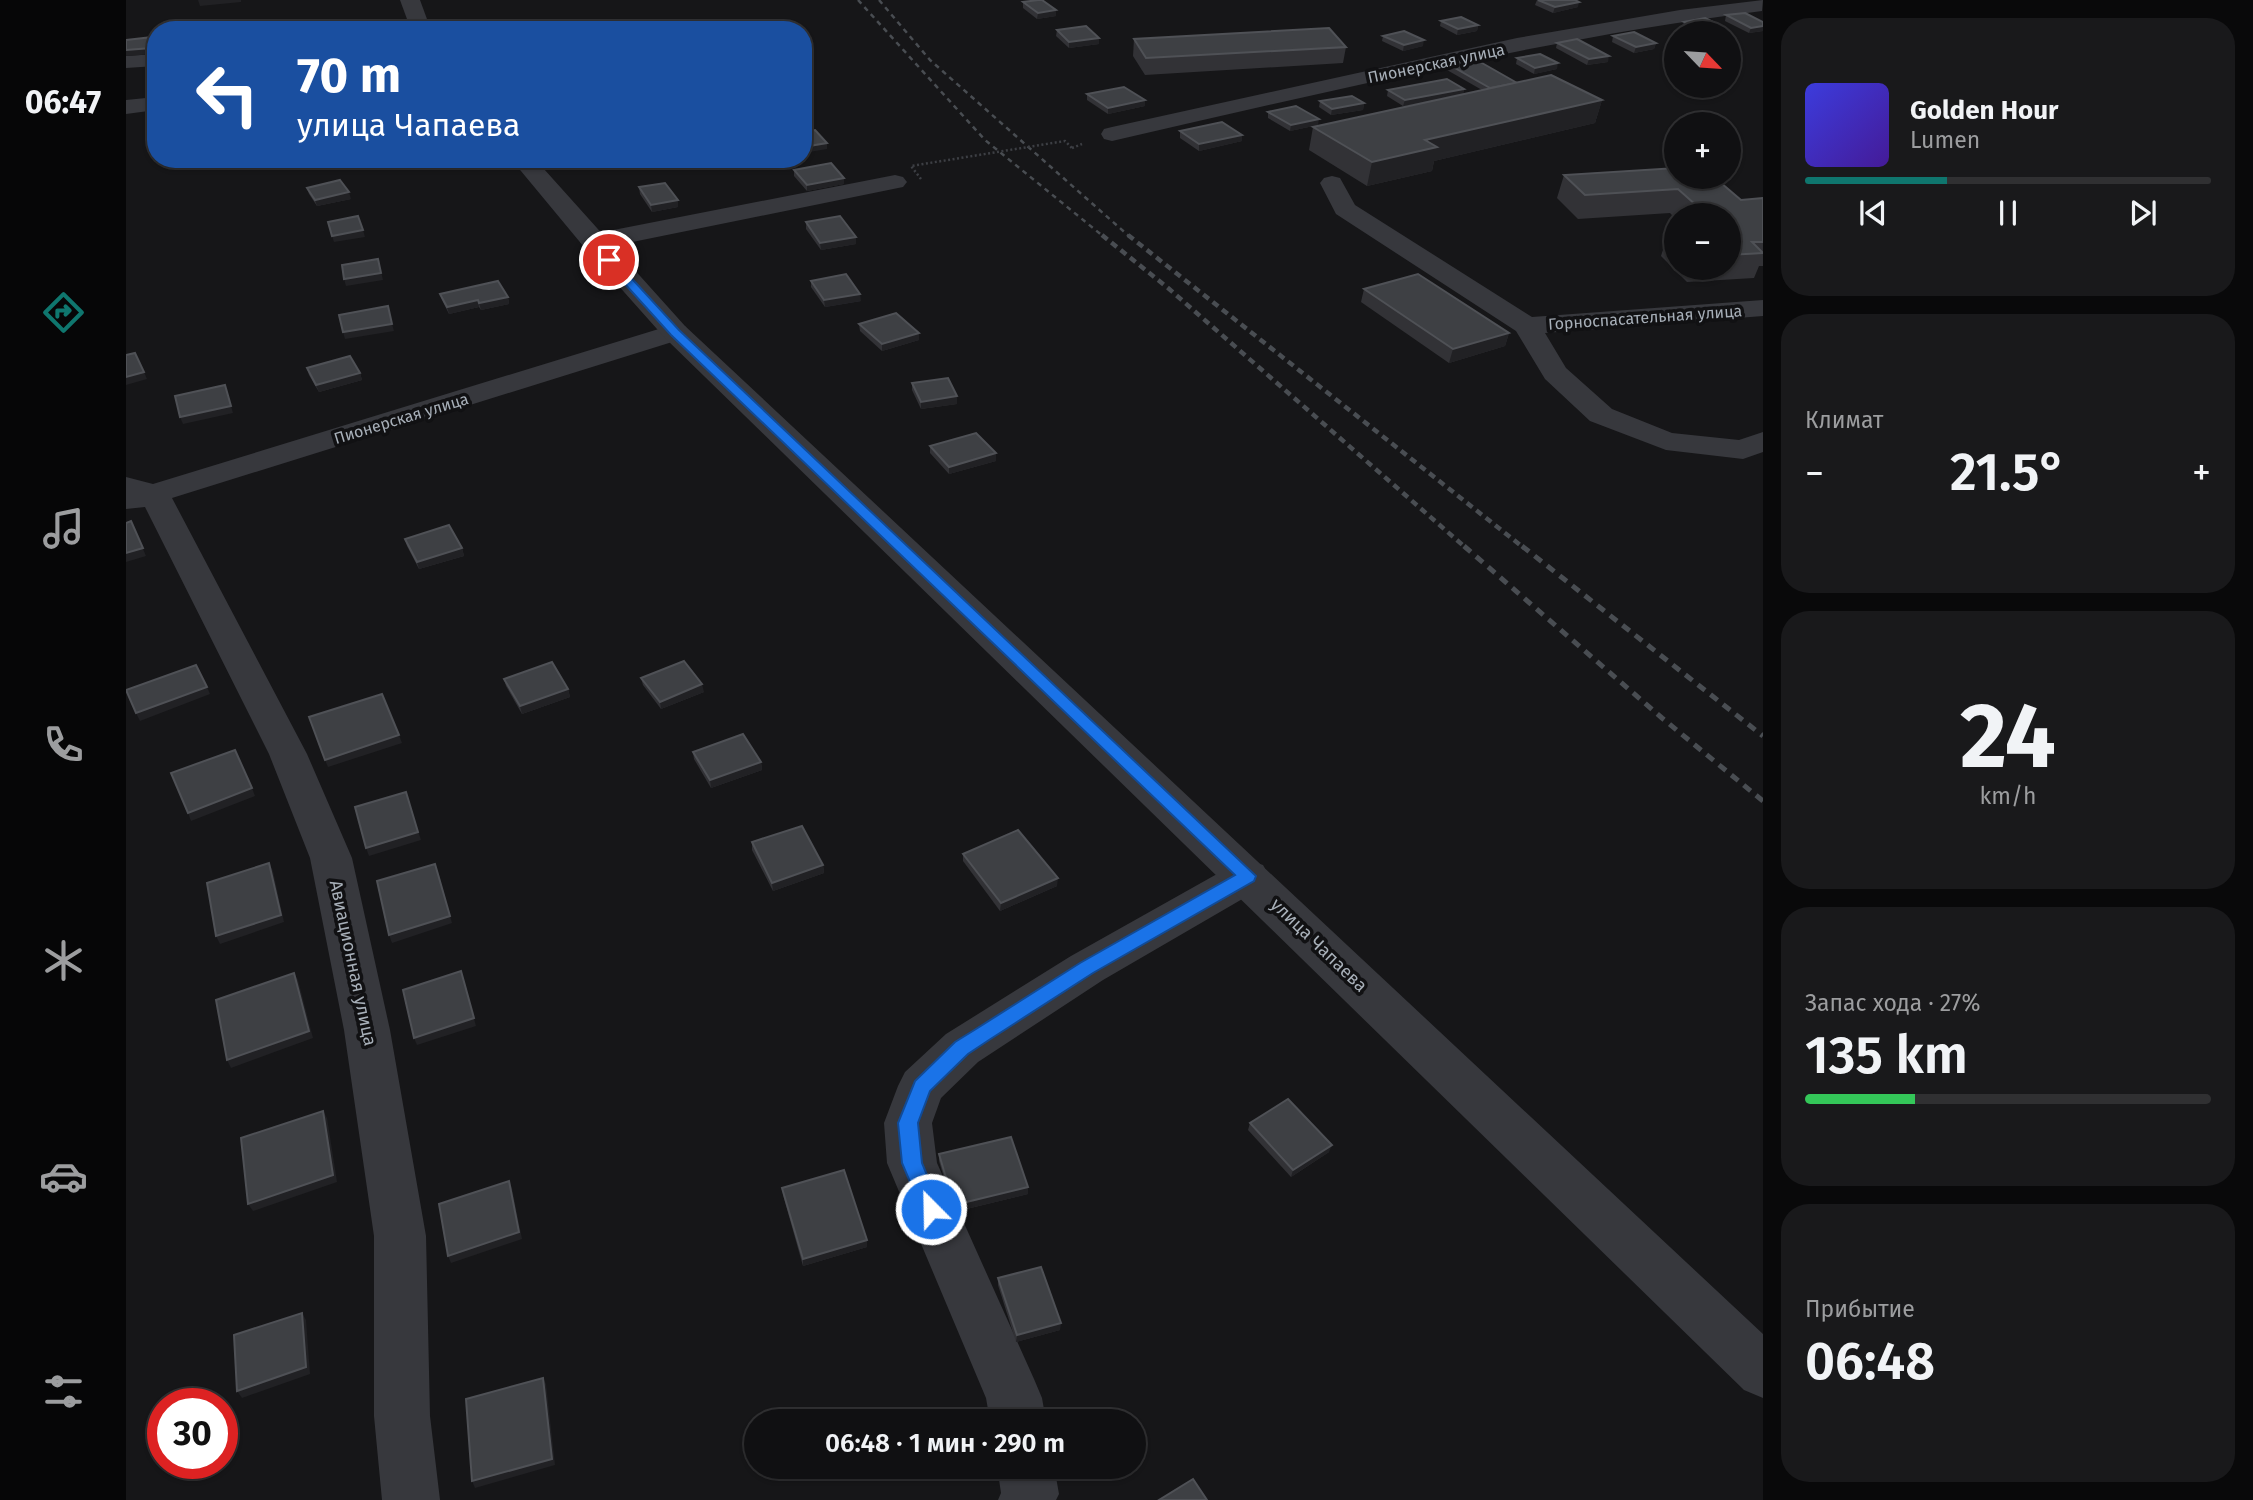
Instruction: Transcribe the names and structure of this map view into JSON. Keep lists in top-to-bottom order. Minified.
{"streets":{"street":["Пионерская улица","Горноспасательная улица","улица Чапаева","Авиационная улица"]},"crossings":[["Пионерская улица","улица Чапаева"],["Пионерская улица","Авиационная улица"]],"north":"bottom right","page":{"tabs":"06:47","map_buttons":["+","−"],"turn":["70 m","улица Чапаева"],"song":["Golden Hour","Lumen"],"tile":["Климат",["24","km/h"],["Запас хода · 27%","135 km"],["Прибытие","06:48"]],"heat":["−","21.5°","+"],"limit":"30","trip":"06:48 · 1 мин · 290 m"}}
